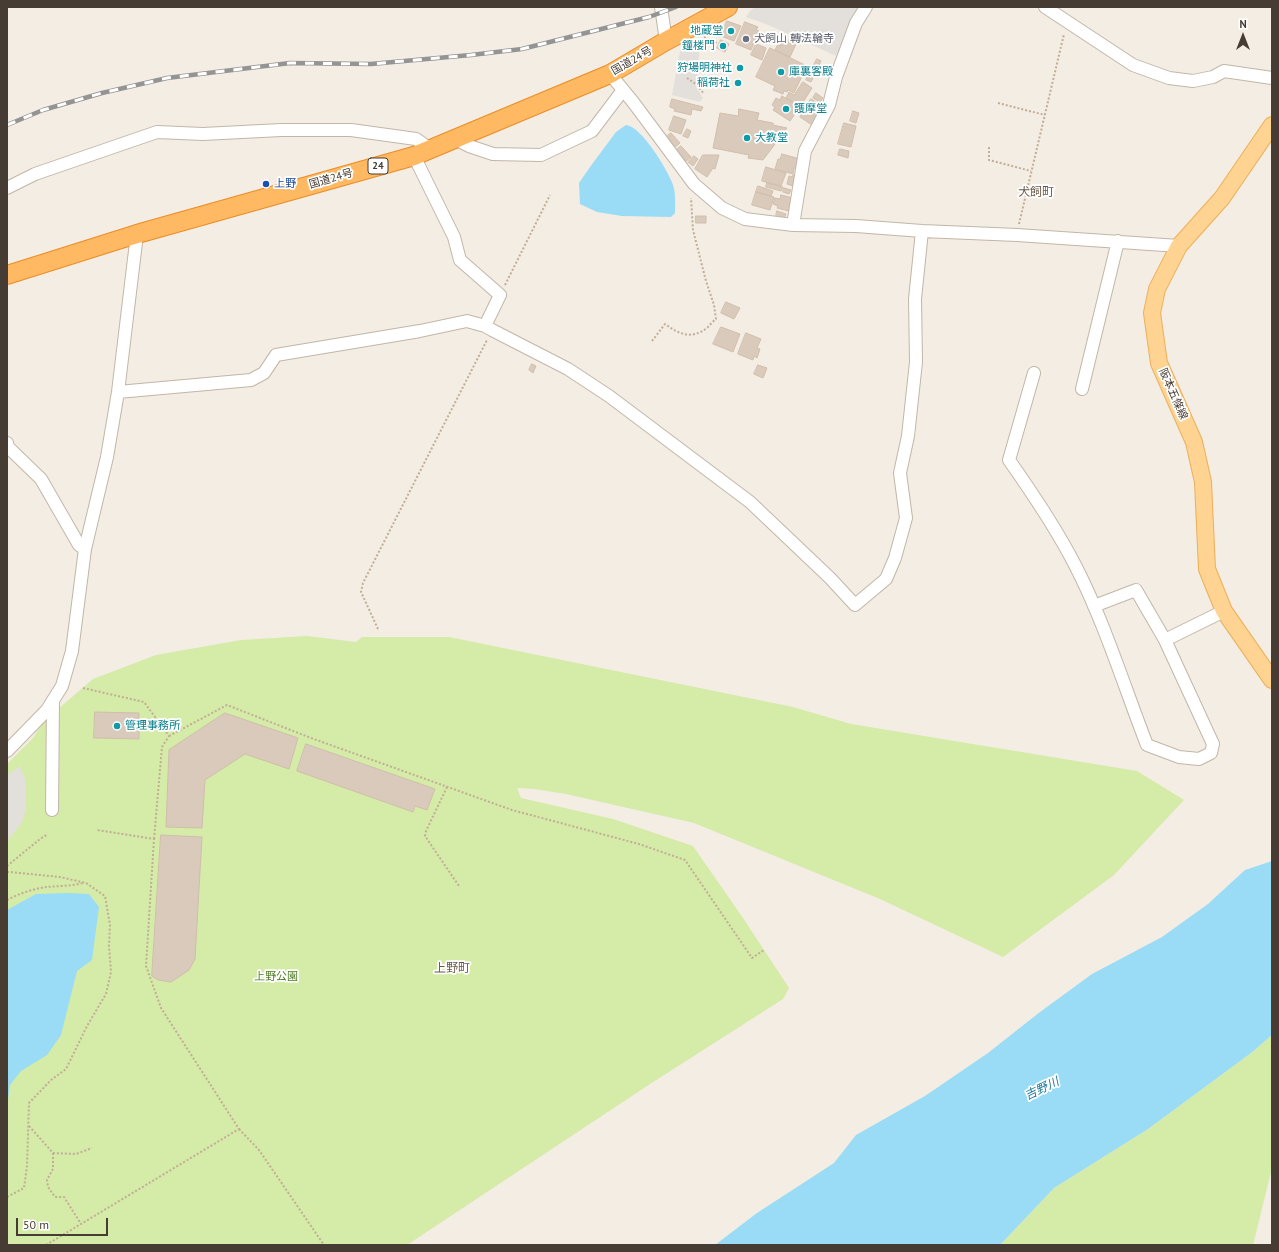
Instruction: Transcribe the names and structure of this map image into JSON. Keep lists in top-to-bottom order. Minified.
{"streets":{"highway":["国道24号","24"],"main road":["阪本五條線"]},"districts":["犬飼町","上野町"],"water":["吉野川"],"parks":["上野公園"],"places":["地蔵堂","犬飼山 轉法輪寺","鐘楼門","狩場明神社","庫裏客殿","稲荷社","護摩堂","大教堂","上野","管理事務所"],"scale_bar":"50 m","north":"top"}
